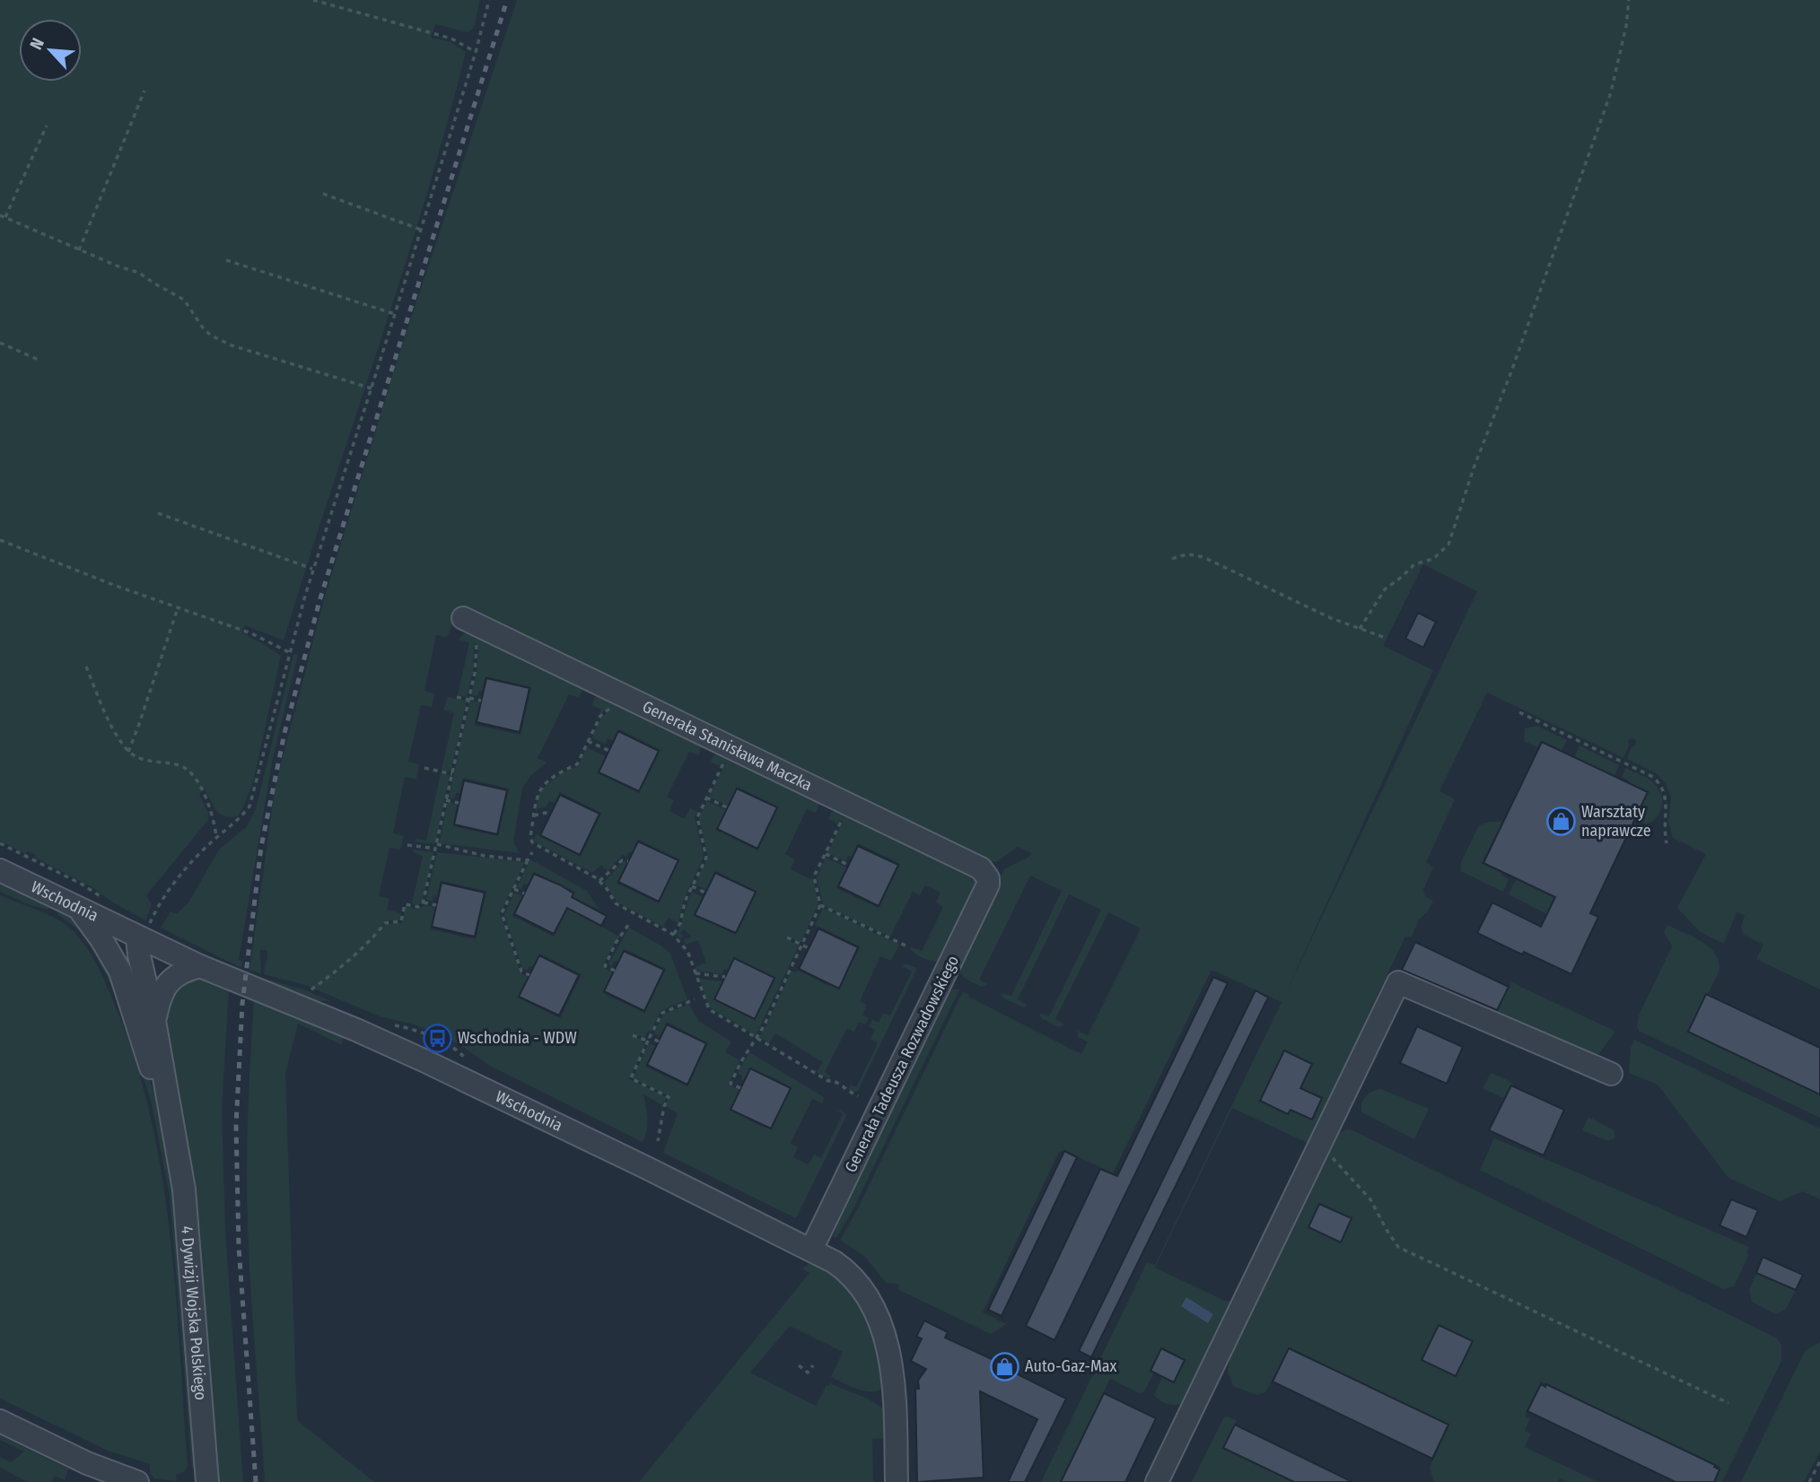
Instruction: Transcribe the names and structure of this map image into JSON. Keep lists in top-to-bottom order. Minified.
{"streets":{"street":["Generała Stanisława Maczka","Wschodnia","Generała Tadeusza Rozwadowskiego","4 Dywizji Wojska Polskiego"]},"crossings":[["Generała Stanisława Maczka","Generała Tadeusza Rozwadowskiego"],["Wschodnia","Generała Tadeusza Rozwadowskiego"],["Wschodnia","4 Dywizji Wojska Polskiego"]],"places":{"shop":["Warsztaty naprawcze","Auto-Gaz-Max"],"bus stop":["Wschodnia - WDW"]},"north":"top left"}
